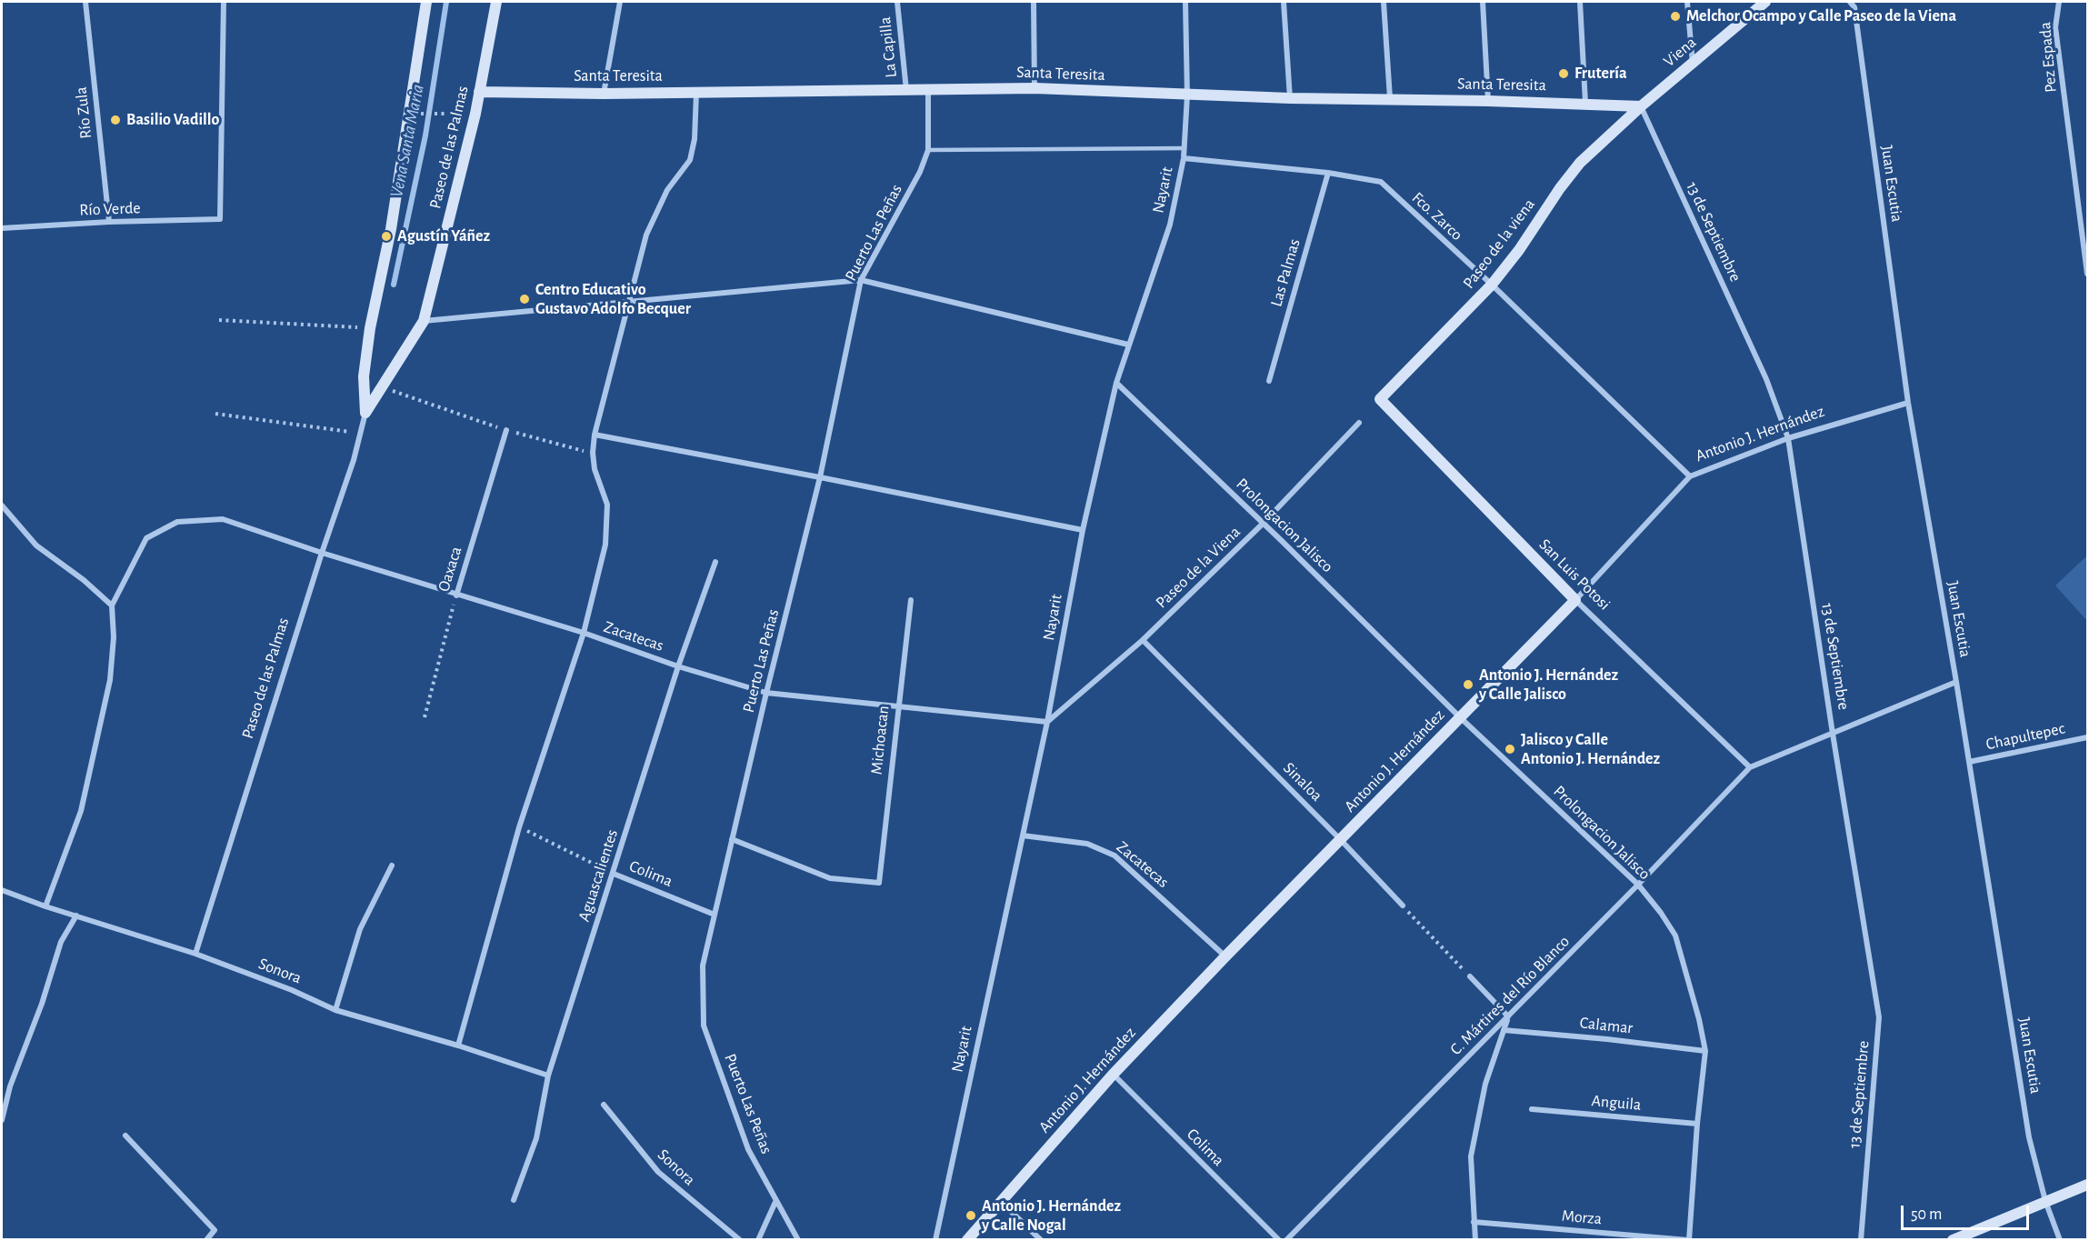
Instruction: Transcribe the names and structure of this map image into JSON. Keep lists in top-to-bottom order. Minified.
{"streets":{"street":["La Capilla","Viena","Pez Espada","Santa Teresita","Río Zula","Paseo de las Palmas","Juan Escutia","Nayarit","Río Verde","Fco. Zarco","13 de Septiembre","Puerto Las Peñas","Paseo de la viena","Las Palmas","Antonio J. Hernández","Prolongacion Jalisco","Paseo de la Viena","Oaxaca","San Luis Potosi","Zacatecas","Chapultepec","Michoacan","Sinaloa","Colima","Aguascalientes","Sonora","C. Mártires del Río Blanco","Calamar","Anguila","Morza"]},"crossings":[["La Capilla","Santa Teresita"],["Viena","Santa Teresita"],["Viena","13 de Septiembre"],["Viena","Paseo de la viena"],["Santa Teresita","Paseo de las Palmas"],["Santa Teresita","Nayarit"],["Santa Teresita","13 de Septiembre"],["Santa Teresita","Puerto Las Peñas"],["Santa Teresita","Paseo de la viena"],["Río Zula","Río Verde"],["Paseo de las Palmas","Zacatecas"],["Paseo de las Palmas","Sonora"],["Juan Escutia","Antonio J. Hernández"],["Juan Escutia","Chapultepec"],["Nayarit","Fco. Zarco"],["Nayarit","Prolongacion Jalisco"],["Nayarit","Paseo de la Viena"],["Nayarit","Zacatecas"],["Fco. Zarco","Paseo de la viena"],["Fco. Zarco","Las Palmas"],["Fco. Zarco","Antonio J. Hernández"],["13 de Septiembre","Paseo de la viena"],["13 de Septiembre","Antonio J. Hernández"],["Puerto Las Peñas","Zacatecas"],["Puerto Las Peñas","Michoacan"],["Puerto Las Peñas","Colima"],["Paseo de la viena","San Luis Potosi"],["Antonio J. Hernández","Prolongacion Jalisco"],["Antonio J. Hernández","San Luis Potosi"],["Antonio J. Hernández","Zacatecas"],["Antonio J. Hernández","Sinaloa"],["Antonio J. Hernández","Colima"],["Prolongacion Jalisco","Paseo de la Viena"],["Prolongacion Jalisco","C. Mártires del Río Blanco"],["Prolongacion Jalisco","Calamar"],["Prolongacion Jalisco","Anguila"],["Prolongacion Jalisco","Morza"],["Paseo de la Viena","Zacatecas"],["Paseo de la Viena","Sinaloa"],["Oaxaca","Zacatecas"],["San Luis Potosi","C. Mártires del Río Blanco"],["Zacatecas","Michoacan"],["Zacatecas","Aguascalientes"],["Colima","Aguascalientes"],["Aguascalientes","Sonora"]],"water":["Vena Santa Maria"],"places":["Melchor Ocampo y Calle Paseo de la Viena","Frutería","Basilio Vadillo","Agustín Yáñez","Centro Educativo Gustavo Adolfo Becquer","Antonio J. Hernández y Calle Jalisco","Jalisco y Calle Antonio J. Hernández","Antonio J. Hernández y Calle Nogal"],"scale_bar":"50 m"}
